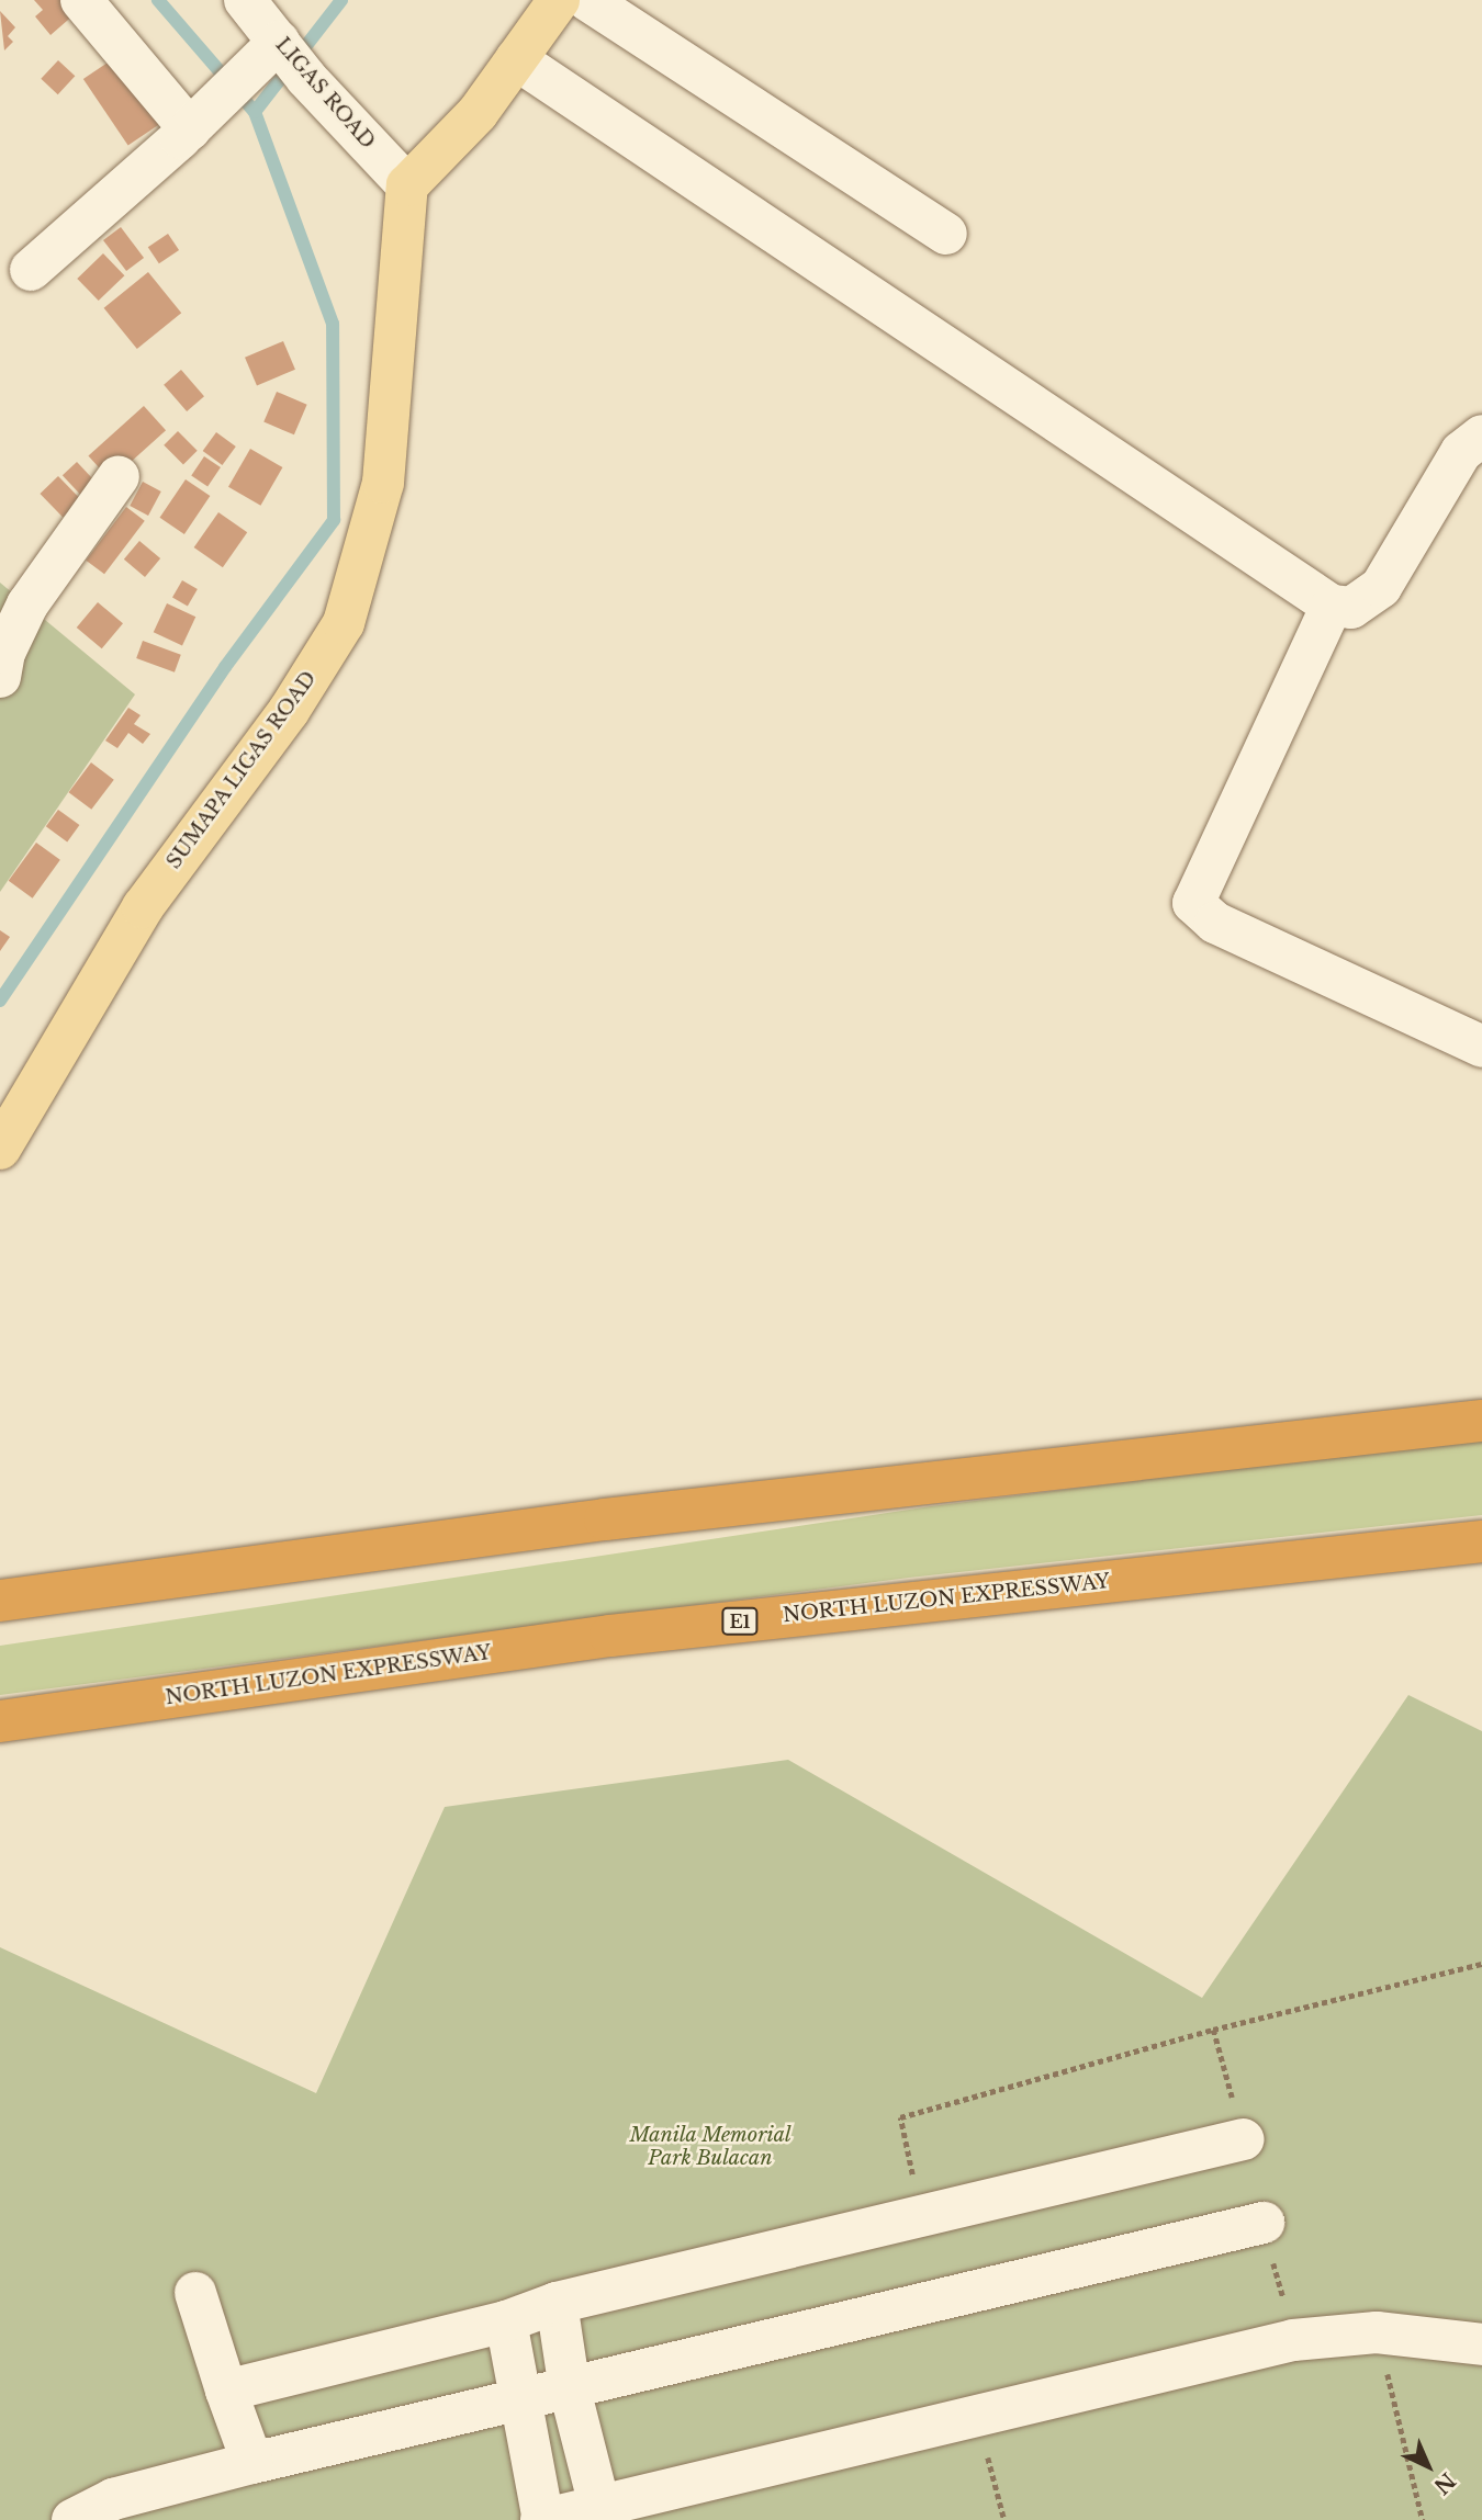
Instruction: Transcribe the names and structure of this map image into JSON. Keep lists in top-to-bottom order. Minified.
{"streets":{"highway":["NORTH LUZON EXPRESSWAY","E1"],"main road":["SUMAPA LIGAS ROAD"],"street":["LIGAS ROAD"]},"crossings":[["LIGAS ROAD","SUMAPA LIGAS ROAD"]],"parks":["Manila Memorial Park Bulacan"],"north":"bottom right"}
